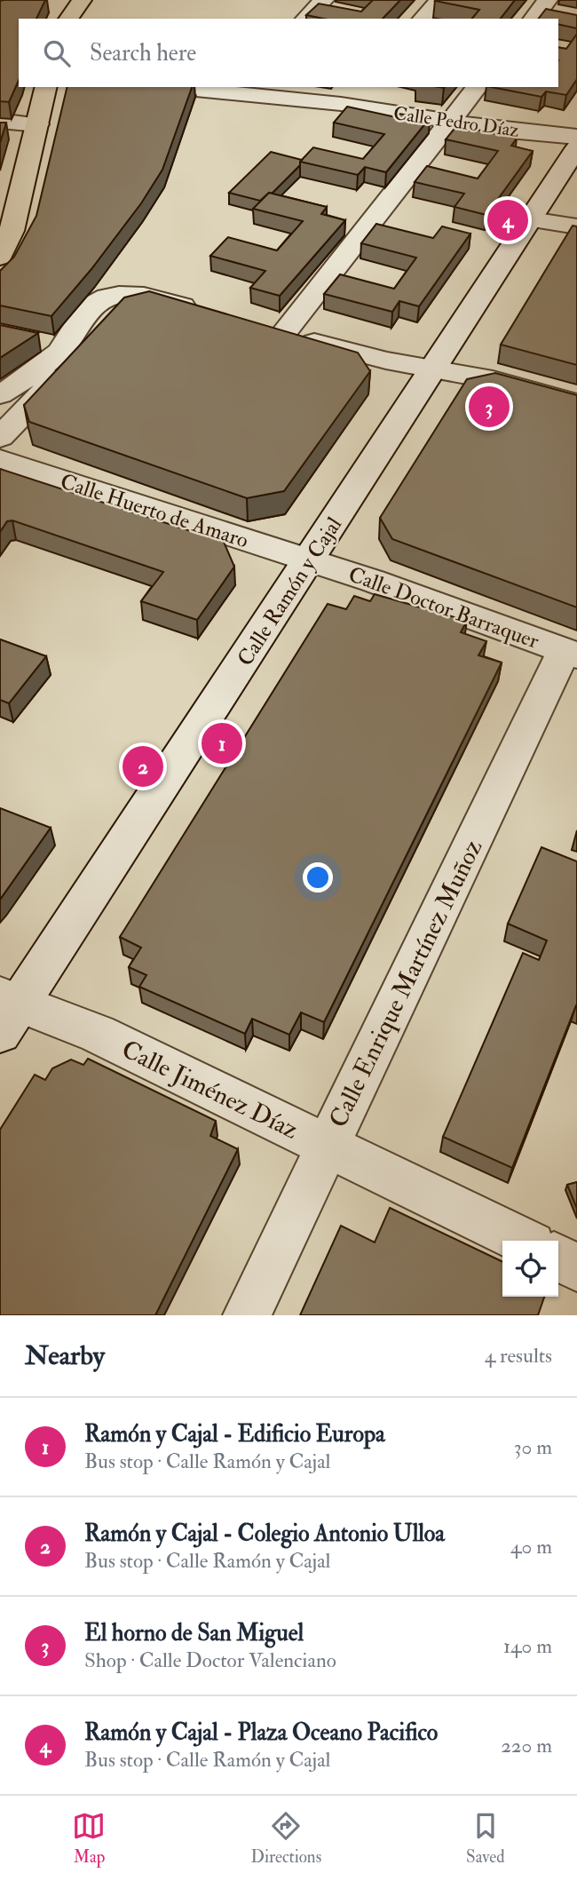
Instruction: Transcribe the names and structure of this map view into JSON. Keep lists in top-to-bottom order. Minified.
{"streets":{"street":["Calle Pedro Díaz","Calle Huerto de Amaro","Calle Ramón y Cajal","Calle Doctor Barraquer","Calle Enrique Martínez Muñoz","Calle Jiménez Díaz"]},"crossings":[["Calle Huerto de Amaro","Calle Ramón y Cajal"],["Calle Huerto de Amaro","Calle Doctor Barraquer"],["Calle Ramón y Cajal","Calle Doctor Barraquer"],["Calle Ramón y Cajal","Calle Jiménez Díaz"],["Calle Doctor Barraquer","Calle Enrique Martínez Muñoz"],["Calle Enrique Martínez Muñoz","Calle Jiménez Díaz"]],"page":{"search":"Search here","pins":["4","3","1","2"],"heading":["Nearby","4 results"],"list":[{"mark":"1","name":"Ramón y Cajal - Edificio Europa","note":"Bus stop · Calle Ramón y Cajal","value":"30 m"},{"mark":"2","name":"Ramón y Cajal - Colegio Antonio Ulloa","note":"Bus stop · Calle Ramón y Cajal","value":"40 m"},{"mark":"3","name":"El horno de San Miguel","note":"Shop · Calle Doctor Valenciano","value":"140 m"},{"mark":"4","name":"Ramón y Cajal - Plaza Oceano Pacifico","note":"Bus stop · Calle Ramón y Cajal","value":"220 m"}],"nav":["Map","Directions","Saved"]}}
